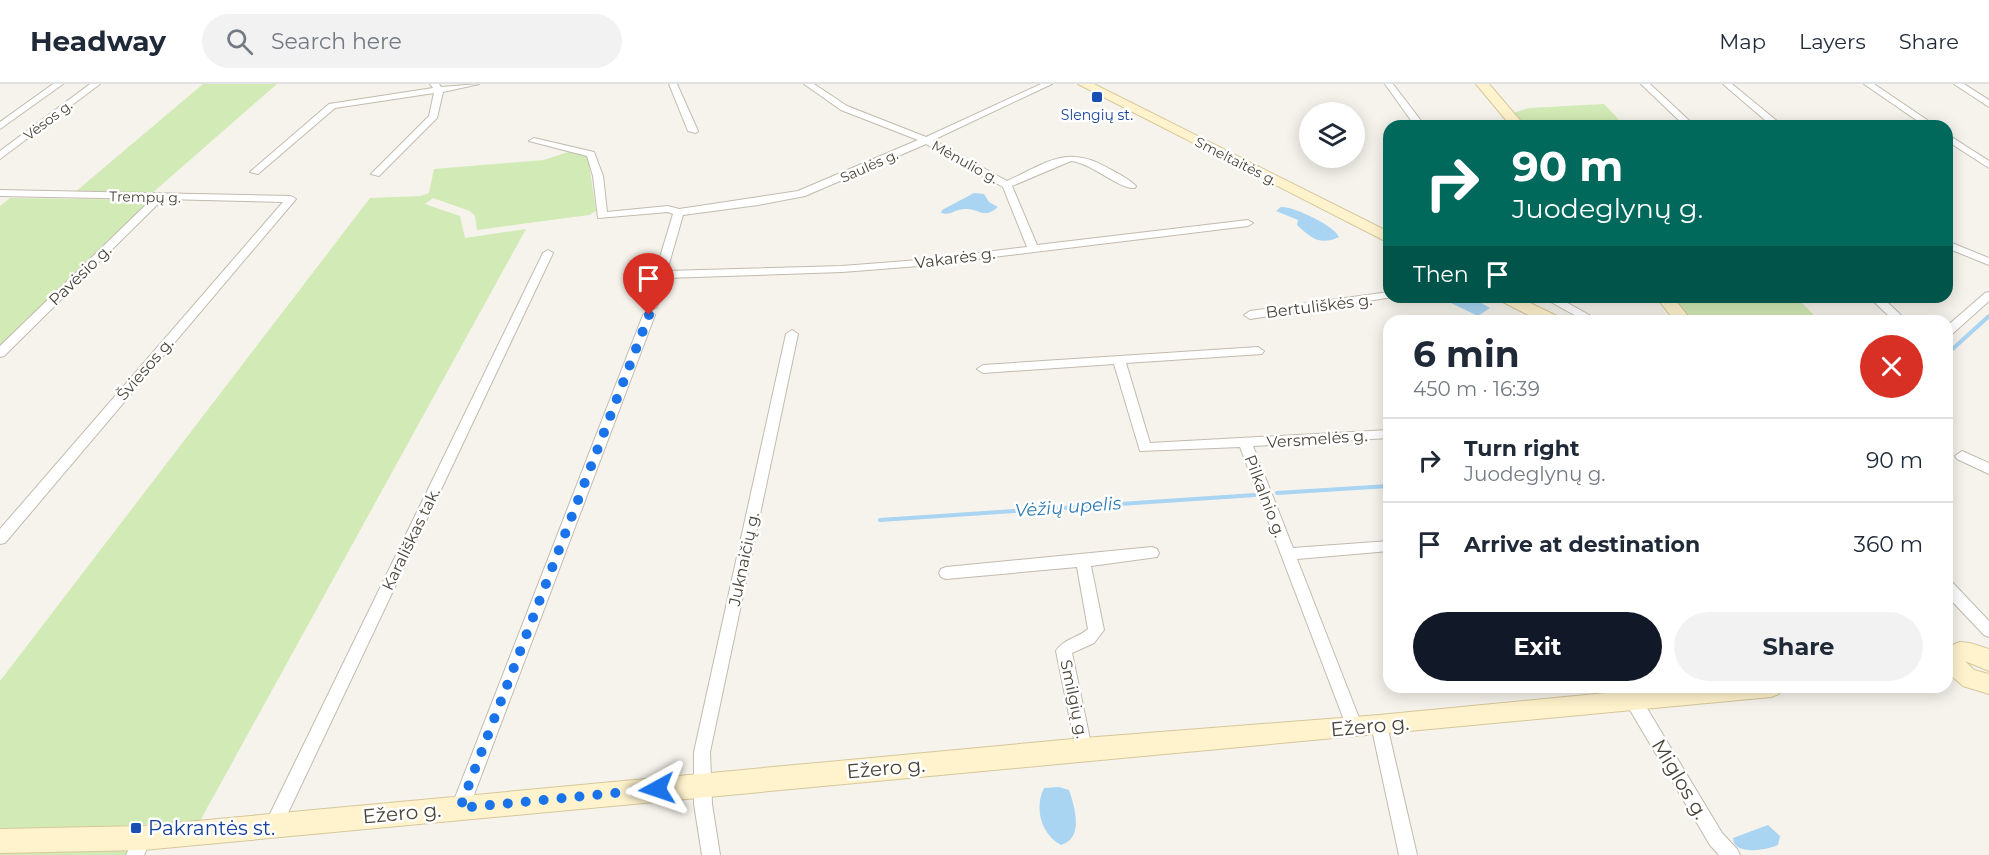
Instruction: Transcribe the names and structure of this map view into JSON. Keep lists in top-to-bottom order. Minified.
{"streets":{"main road":["Smeltaitės g.","Ežero g."],"street":["Vėsos g.","Mėnulio g.","Saulės g.","Trempų g.","Vakarės g.","Pavėsio g.","Bertuliškės g.","Šviesos g.","Versmelės g.","Pilkalnio g.","Karališkas tak.","Juknaičių g.","Smilgių g.","Miglos g."]},"crossings":[["Mėnulio g.","Saulės g."],["Mėnulio g.","Vakarės g."],["Trempų g.","Pavėsio g."],["Trempų g.","Šviesos g."],["Versmelės g.","Pilkalnio g."],["Pilkalnio g.","Ežero g."],["Karališkas tak.","Ežero g."],["Juknaičių g.","Ežero g."],["Smilgių g.","Ežero g."],["Ežero g.","Miglos g."]],"water":["Vėžių upelis"],"places":{"transit":["Slengių st.","Pakrantės st."]},"page":{"header":"Headway","search":"Search here","nav":["Map","Layers","Share"],"turn":["90 m","Juodeglynų g."],"then":"Then","heading":["6 min","450 m · 16:39"],"list":[{"name":"Turn right","note":"Juodeglynų g.","value":"90 m"},{"name":"Arrive at destination","value":"360 m"}],"buttons":["Exit","Share"]}}
